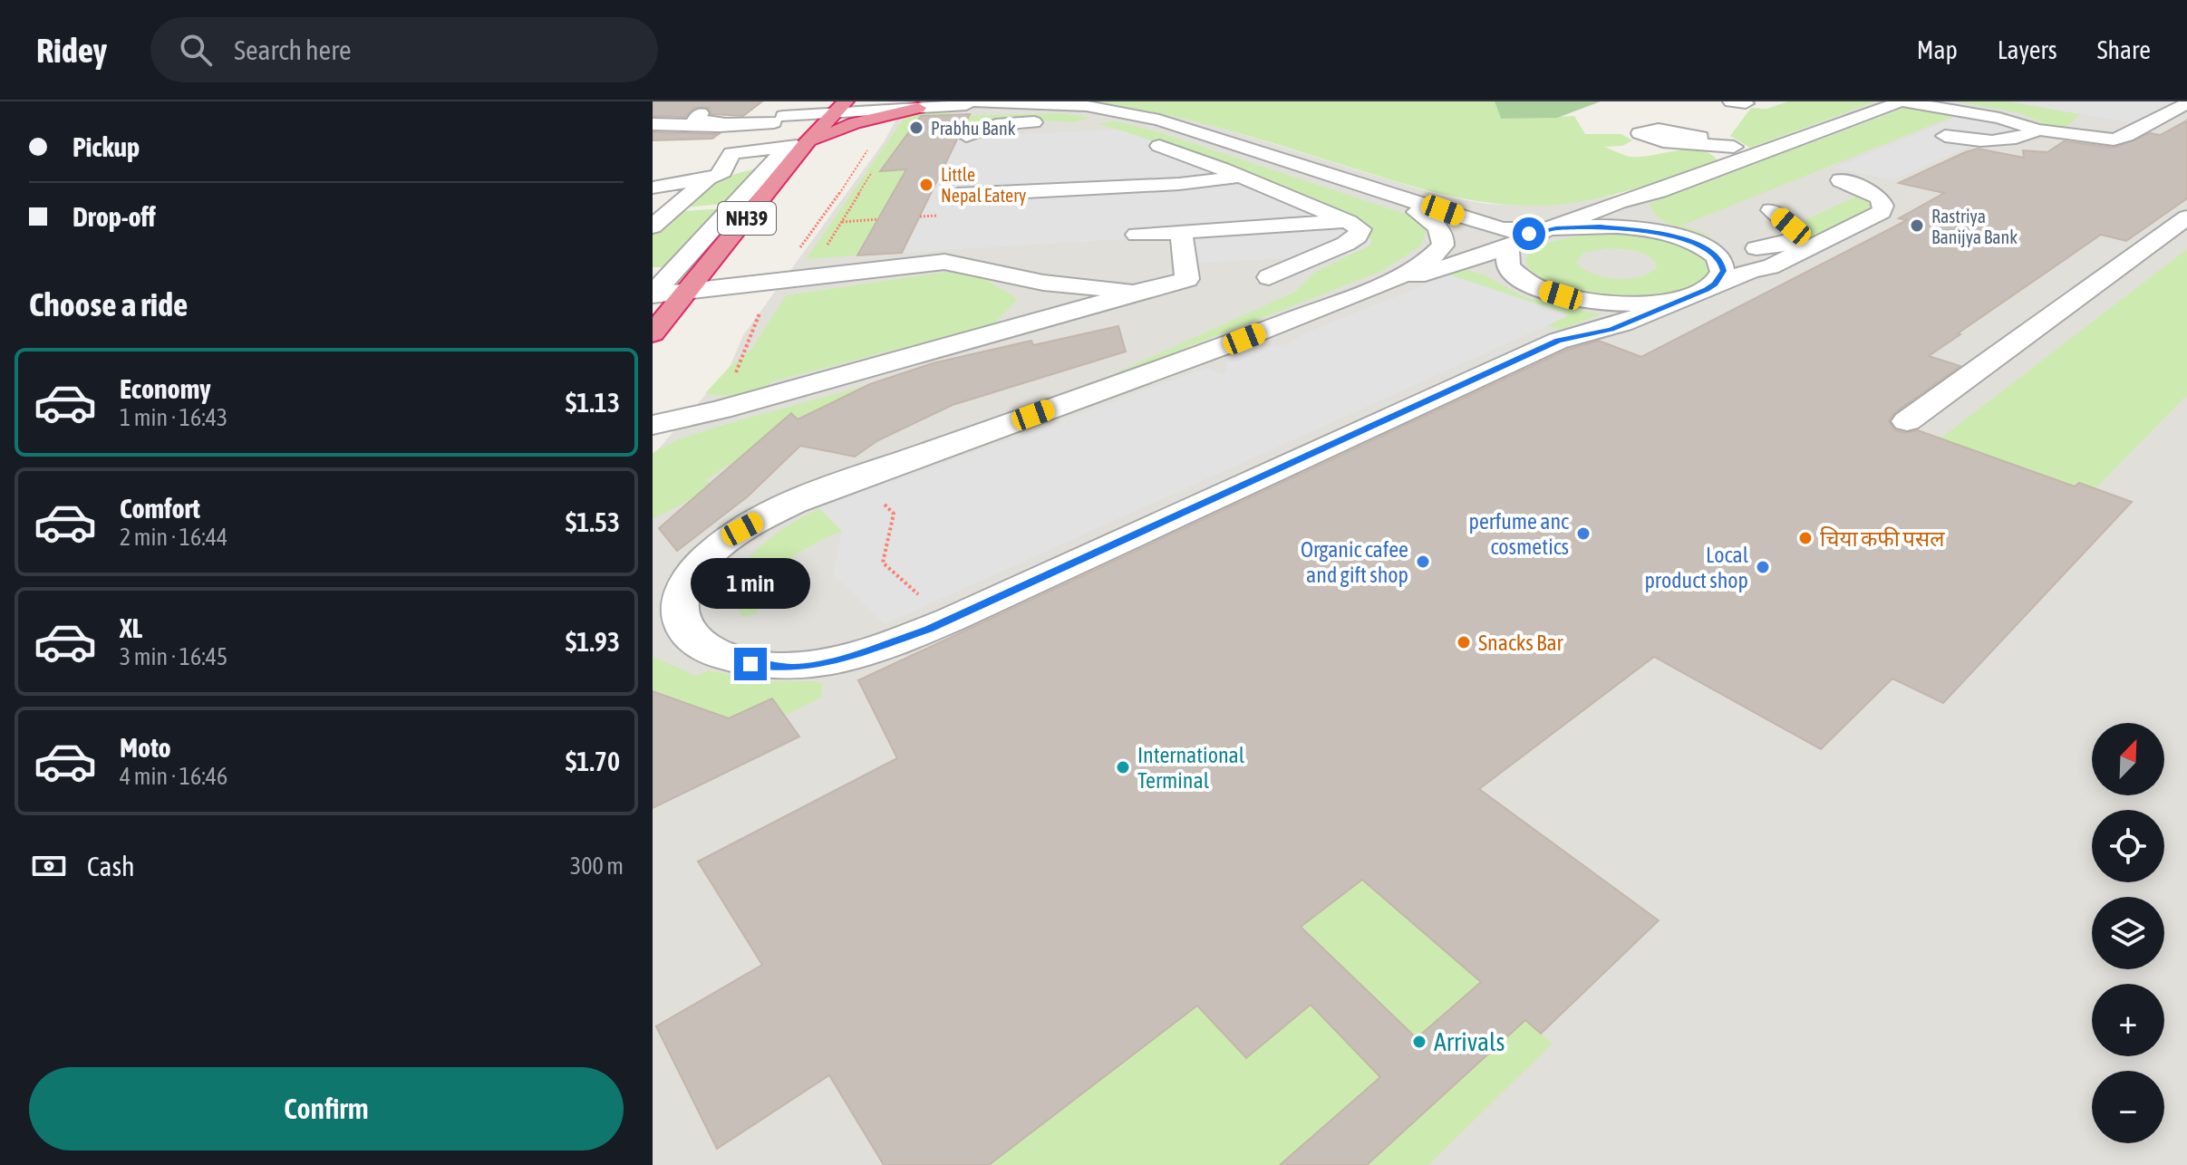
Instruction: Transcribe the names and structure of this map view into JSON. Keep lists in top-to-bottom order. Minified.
{"streets":{"highway":["NH39"]},"places":["Prabhu Bank","Little Nepal Eatery","Rastriya Banijya Bank","perfume anc cosmetics","चिया कफी पसल","Organic cafee and gift shop","Local product shop","Snacks Bar","International Terminal","Arrivals"],"north":"top right","page":{"header":"Ridey","search":"Search here","nav":["Map","Layers","Share"],"banner":["Pickup","Drop-off"],"heading":"Choose a ride","list":[{"name":"Economy","note":"1 min · 16:43","value":"$1.13"},{"name":"Comfort","note":"2 min · 16:44","value":"$1.53"},{"name":"XL","note":"3 min · 16:45","value":"$1.93"},{"name":"Moto","note":"4 min · 16:46","value":"$1.70"}],"bubble":"1 min","map_buttons":["+","−"],"pay":["Cash","300 m"],"buttons":"Confirm"}}
